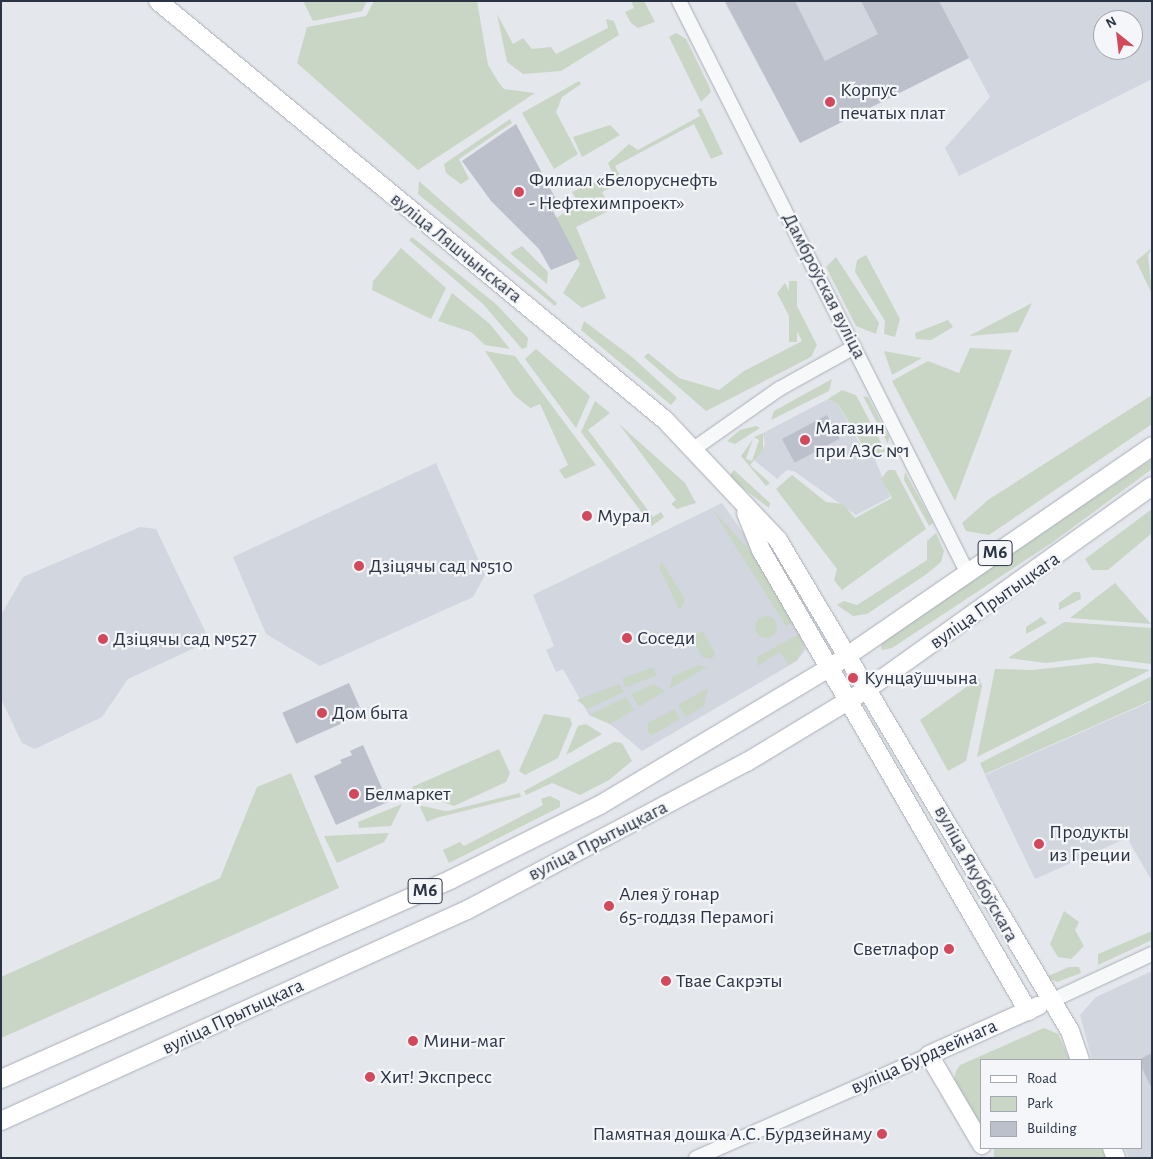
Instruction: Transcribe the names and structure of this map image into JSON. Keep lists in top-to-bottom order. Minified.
{"streets":{"main road":["вуліца Ляшчынскага","М6","вуліца Прытыцкага","вуліца Якубоўскага","вуліца Бурдзейнага"],"street":["Дамброўская вуліца"]},"crossings":[["вуліца Ляшчынскага","вуліца Прытыцкага"],["вуліца Ляшчынскага","вуліца Якубоўскага"],["Дамброўская вуліца","вуліца Прытыцкага"],["вуліца Прытыцкага","вуліца Якубоўскага"],["вуліца Якубоўскага","вуліца Бурдзейнага"]],"places":["Корпус печатых плат","Филиал «Белоруснефть - Нефтехимпроект»","Магазин при АЗС №1","Мурал","Дзіцячы сад №510","Соседи","Дзіцячы сад №527","Кунцаўшчына","Дом быта","Белмаркет","Продукты из Греции","Алея ў гонар 65-годдзя Перамогі","Светлафор","Твае Сакрэты","Мини-маг","Хит! Экспресс","Памятная дошка А.С. Бурдзейнаму"],"legend":["Road","Park","Building"],"north":"top left"}
